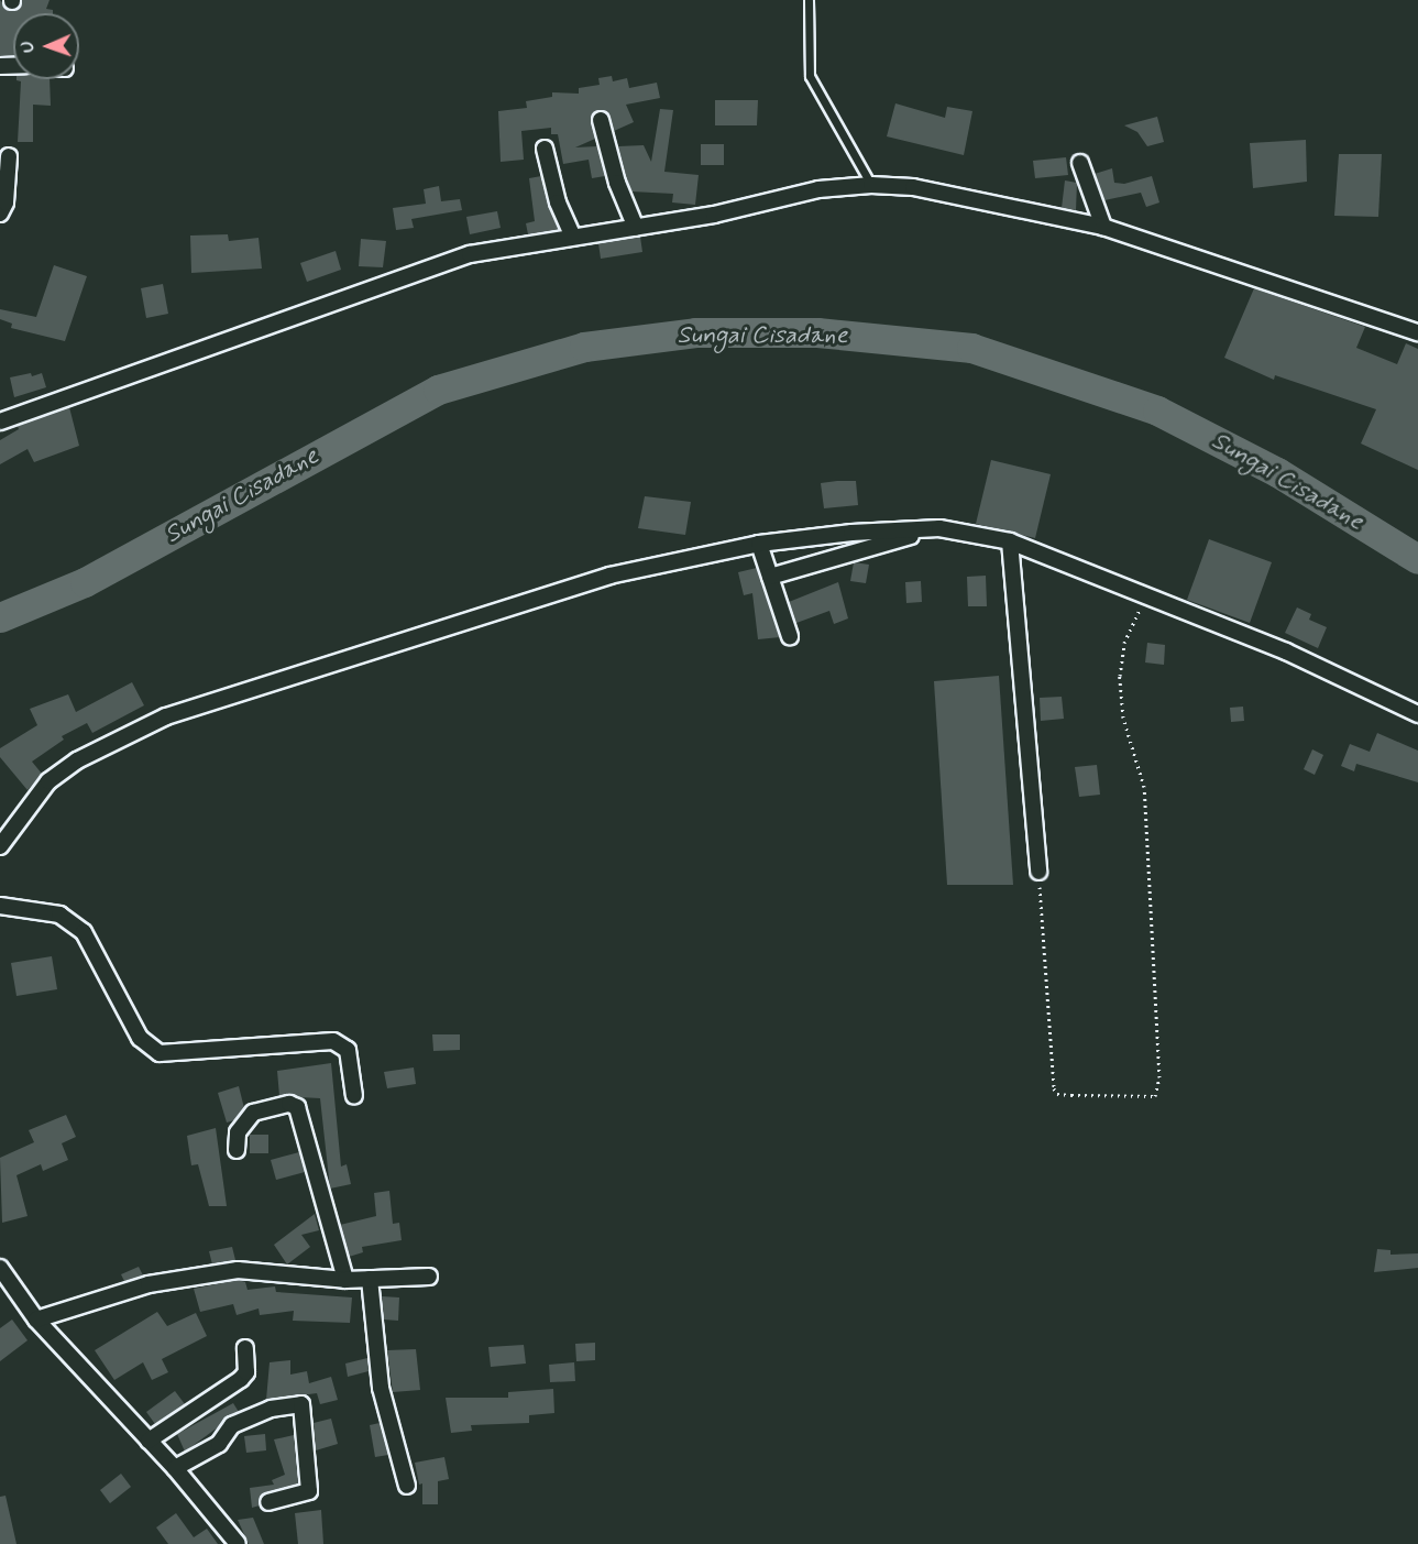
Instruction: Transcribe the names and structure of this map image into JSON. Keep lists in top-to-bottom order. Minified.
{"water":["Sungai Cisadane"],"north":"left"}
